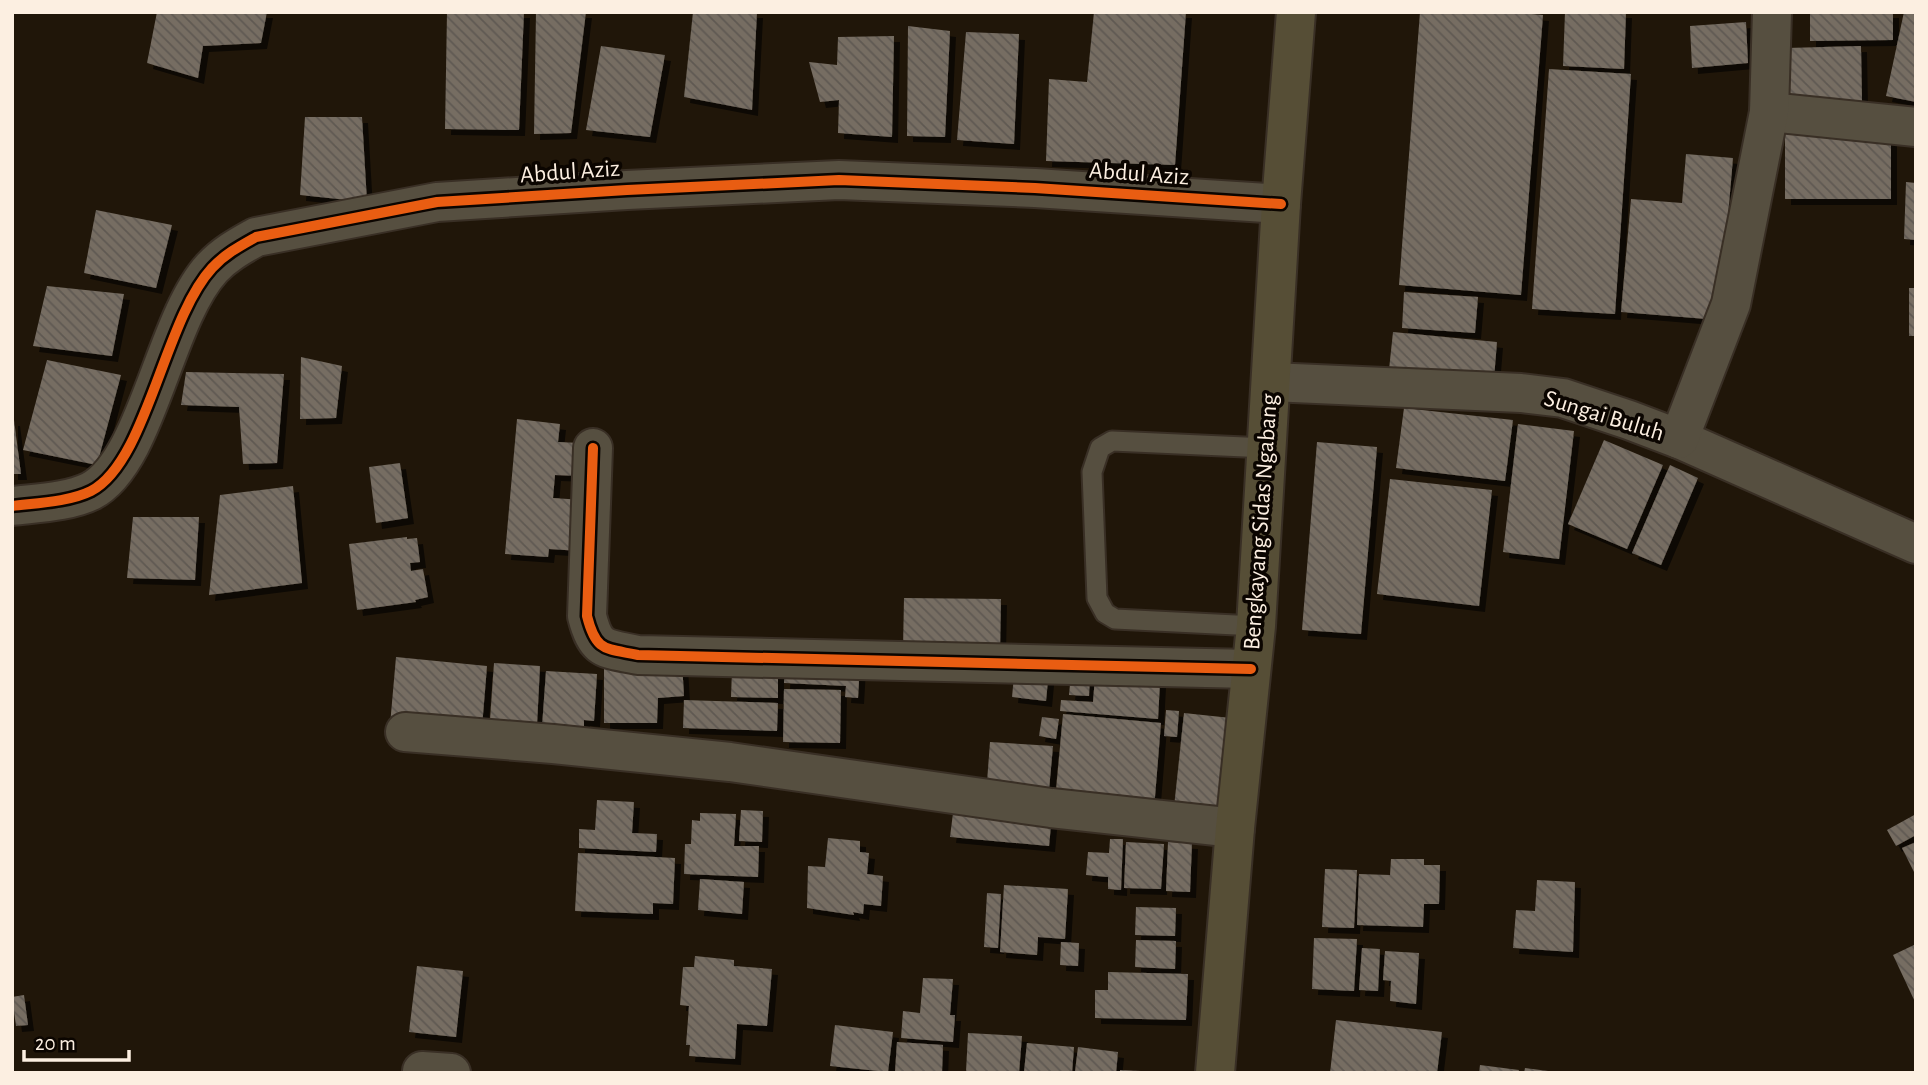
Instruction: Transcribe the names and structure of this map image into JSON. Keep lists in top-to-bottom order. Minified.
{"streets":{"highway":["Bengkayang Sidas Ngabang"],"street":["Abdul Aziz","Sungai Buluh"]},"crossings":[["Abdul Aziz","Bengkayang Sidas Ngabang"],["Sungai Buluh","Bengkayang Sidas Ngabang"]],"scale_bar":"20 m"}
